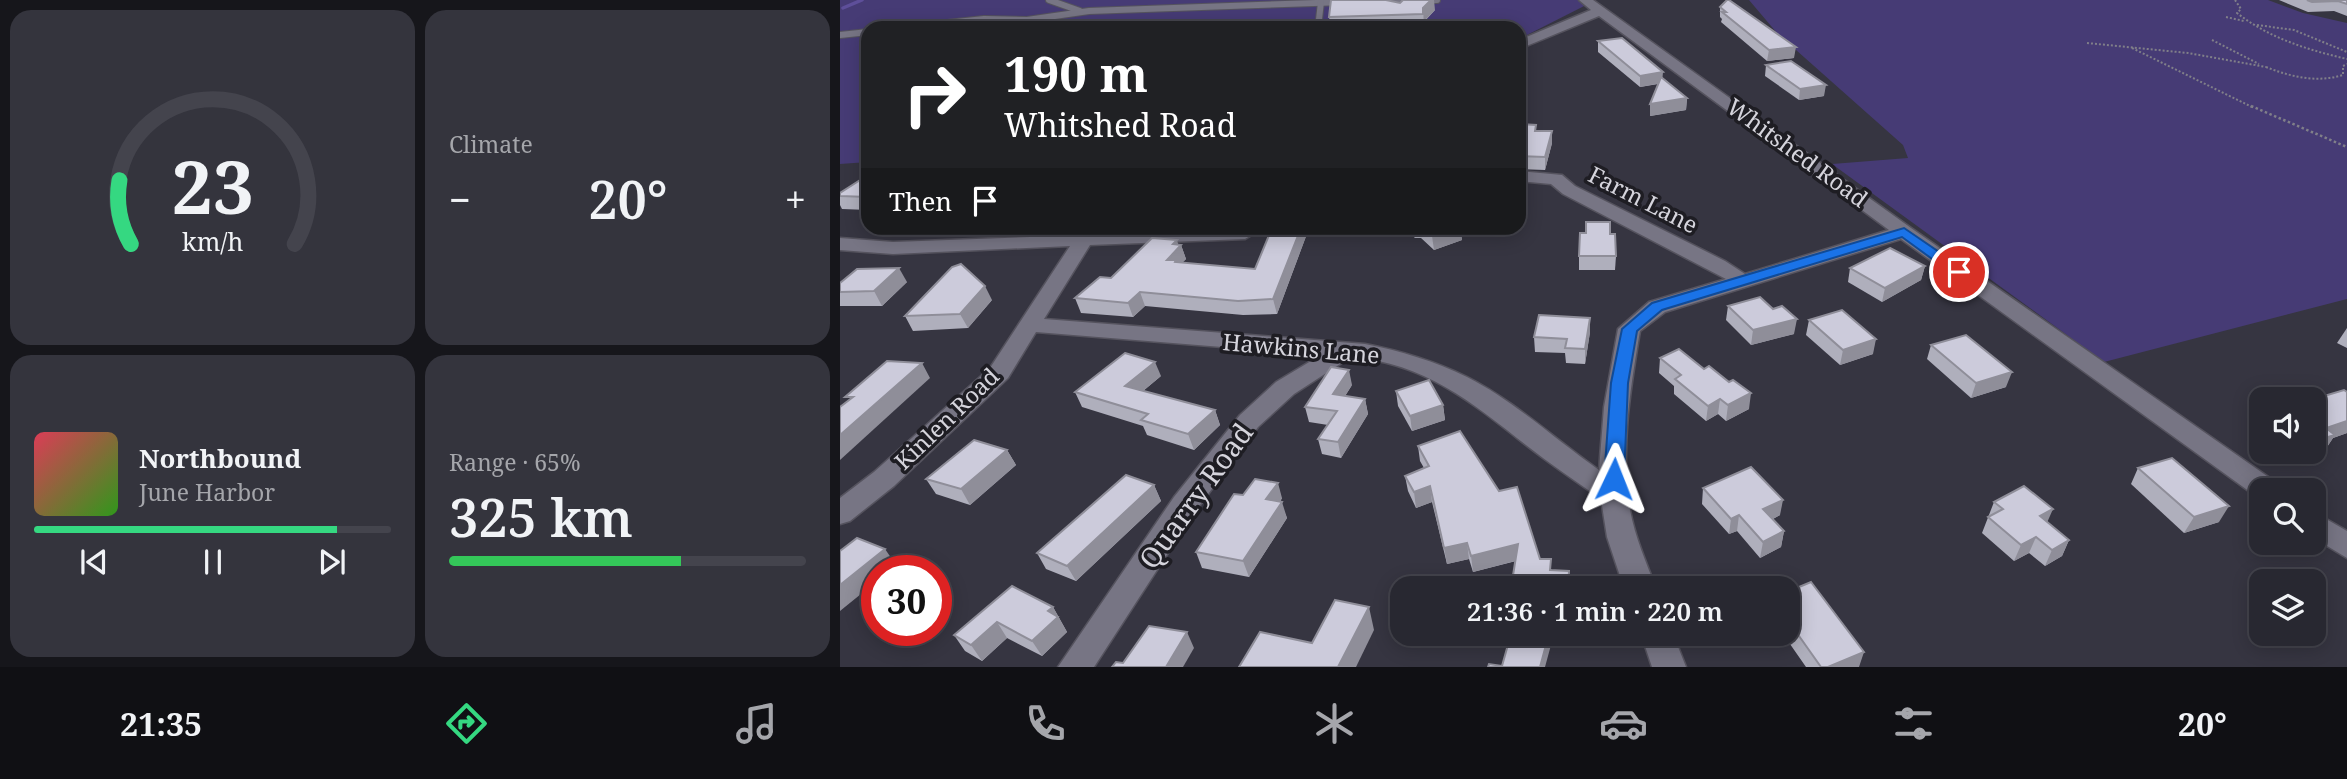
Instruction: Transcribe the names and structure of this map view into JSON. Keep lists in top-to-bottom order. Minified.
{"streets":{"street":["Whitshed Road","Farm Lane","Hawkins Lane","Kinlen Road","Quarry Road"]},"crossings":[["Hawkins Lane","Kinlen Road"],["Hawkins Lane","Quarry Road"]],"page":{"tile":["Climate",["Range · 65%","325 km"]],"turn":["190 m","Whitshed Road"],"then":"Then","heat":["−","20°","+"],"song":["Northbound","June Harbor"],"limit":"30","trip":"21:36 · 1 min · 220 m","tabs":["21:35","20°"],"gauge":["23","km/h"]}}
